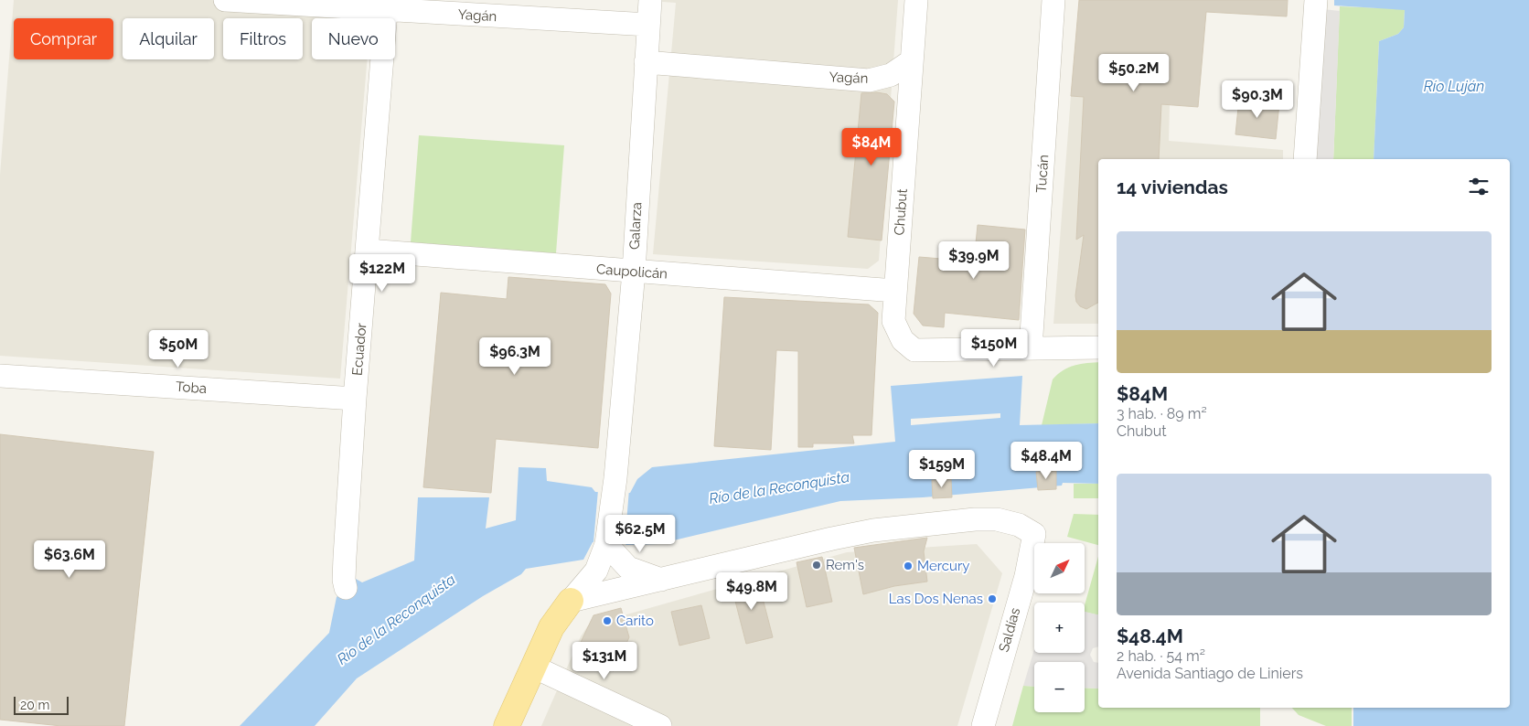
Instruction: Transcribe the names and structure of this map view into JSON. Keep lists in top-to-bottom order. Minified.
{"streets":{"street":["Yagán","Tucán","Chubut","Galarza","Caupolicán","Ecuador","Toba","Saldías"]},"crossings":[["Yagán","Chubut"],["Yagán","Galarza"],["Yagán","Ecuador"],["Tucán","Chubut"],["Chubut","Caupolicán"],["Galarza","Caupolicán"],["Caupolicán","Ecuador"],["Ecuador","Toba"]],"water":["Río Luján","Río de la Reconquista"],"places":["Rem's","Mercury","Las Dos Nenas","Carito"],"scale_bar":"20 m","north":"top right","page":{"chip":["Comprar","Alquilar","Filtros","Nuevo"],"price":["$50.2M","$90.3M","$84M","$39.9M","$122M","$150M","$50M","$96.3M","$48.4M","$159M","$62.5M","$63.6M","$49.8M","$131M"],"heading":"14 viviendas","list":[{"name":"$84M","note":"3 hab. · 89 m² · Chubut"},{"name":"$48.4M","note":"2 hab. · 54 m² · Avenida Santiago de Liniers"}],"map_buttons":["+","−"],"scale":"20 m"}}
